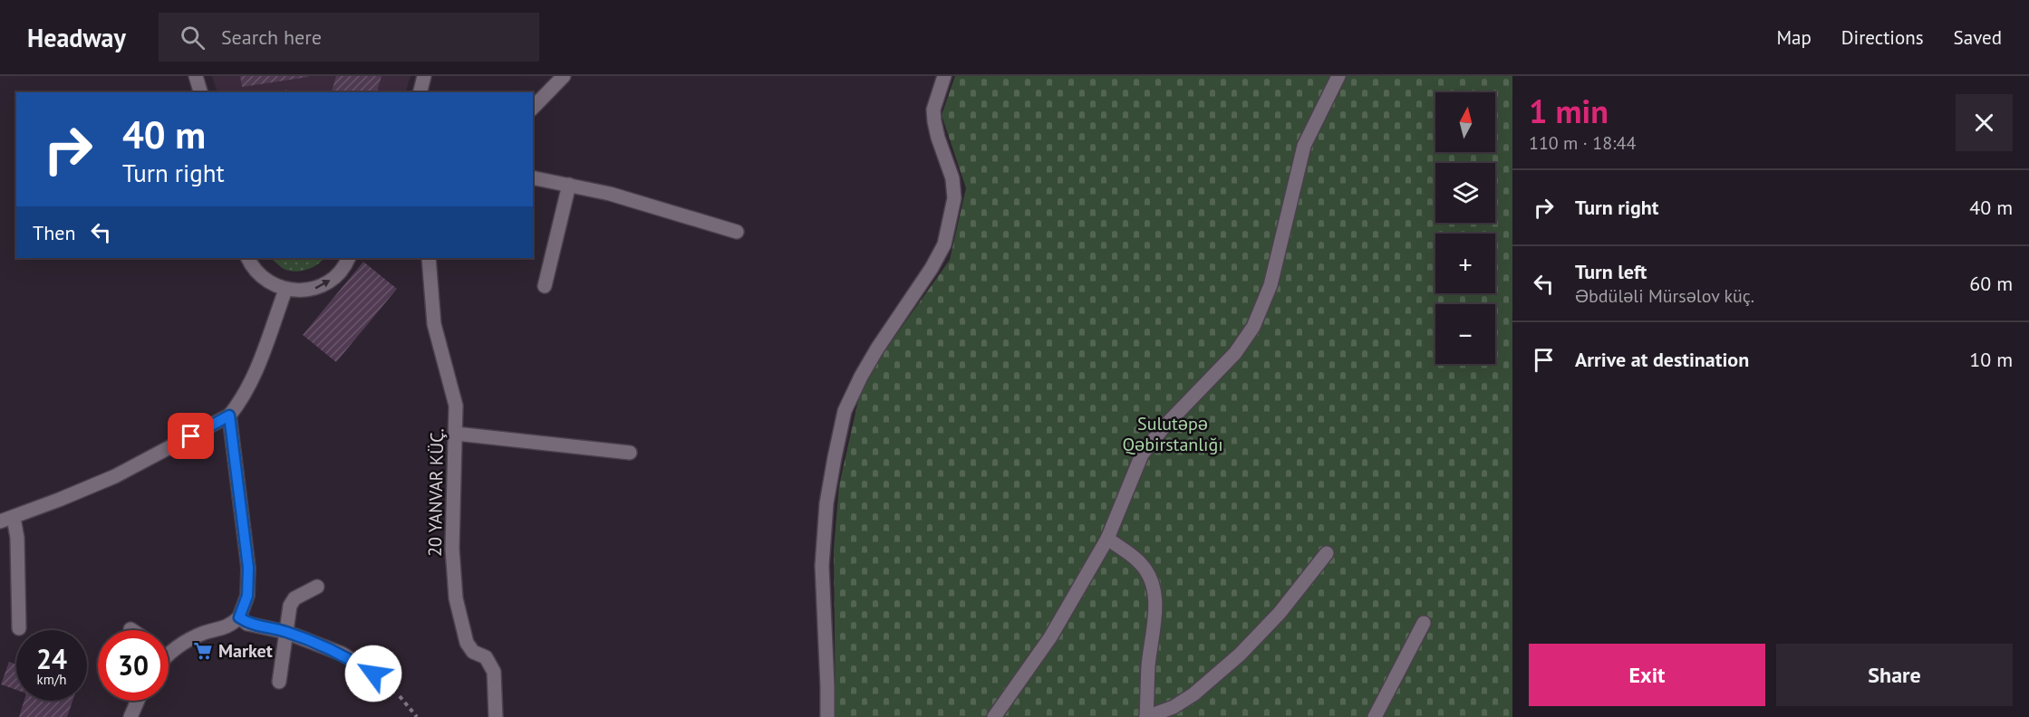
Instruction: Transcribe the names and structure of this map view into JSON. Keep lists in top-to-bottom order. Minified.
{"streets":{"street":["20 YANVAR KÜÇ."]},"parks":["Sulutəpə Qəbirstanlığı"],"places":{"supermarket":["Market"]},"north":"top","page":{"header":"Headway","search":"Search here","nav":["Map","Directions","Saved"],"heading":["1 min","110 m · 18:44"],"map_buttons":["+","−"],"turn":["40 m","Turn right"],"list":[{"name":"Turn right","value":"40 m"},{"name":"Turn left","note":"Əbdüləli Mürsəlov küç.","value":"60 m"},{"name":"Arrive at destination","value":"10 m"}],"then":"Then","speed":"24 km/h","limit":"30","buttons":["Exit","Share"]}}
